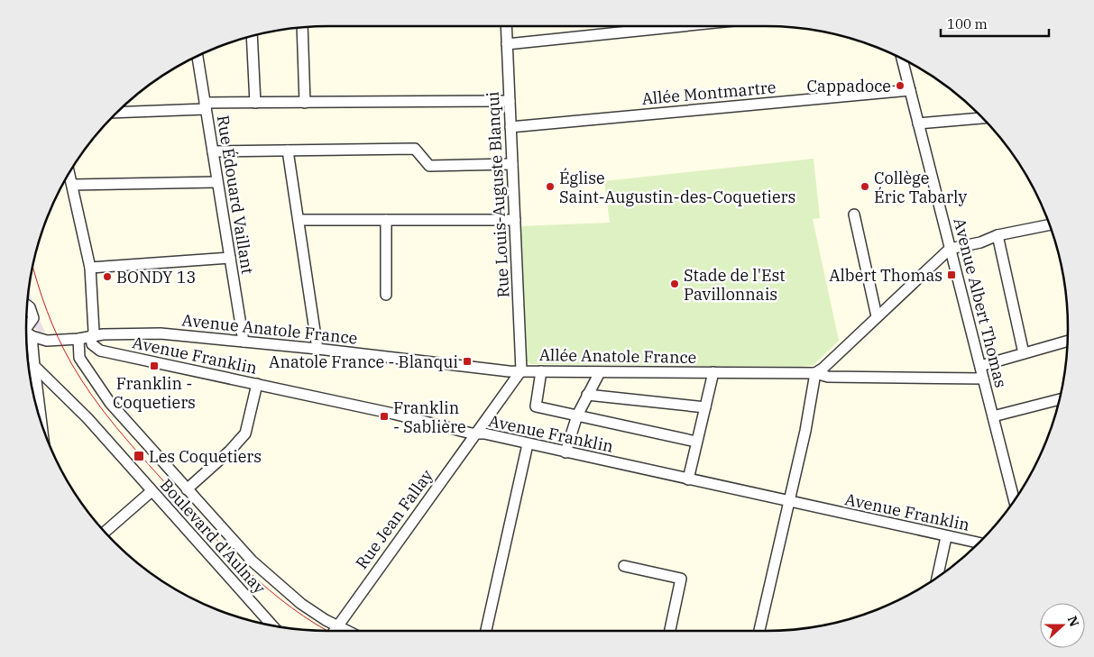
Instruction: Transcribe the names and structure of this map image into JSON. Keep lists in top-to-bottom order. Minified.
{"streets":{"street":["Allée Montmartre","Rue Édouard Vaillant","Rue Louis-Auguste Blanqui","Avenue Albert Thomas","Avenue Anatole France","Avenue Franklin","Allée Anatole France","Rue Jean Fallay","Boulevard d'Aulnay"]},"crossings":[["Allée Montmartre","Rue Louis-Auguste Blanqui"],["Allée Montmartre","Avenue Albert Thomas"],["Rue Édouard Vaillant","Avenue Anatole France"],["Rue Louis-Auguste Blanqui","Avenue Anatole France"],["Rue Louis-Auguste Blanqui","Allée Anatole France"],["Rue Louis-Auguste Blanqui","Rue Jean Fallay"],["Avenue Albert Thomas","Allée Anatole France"],["Avenue Anatole France","Avenue Franklin"],["Avenue Anatole France","Allée Anatole France"],["Avenue Anatole France","Rue Jean Fallay"],["Avenue Anatole France","Boulevard d'Aulnay"],["Avenue Franklin","Rue Jean Fallay"],["Allée Anatole France","Rue Jean Fallay"],["Rue Jean Fallay","Boulevard d'Aulnay"]],"places":{"other":["Cappadoce","Église Saint-Augustin-des-Coquetiers","Collège Éric Tabarly","BONDY 13","Stade de l'Est Pavillonnais"],"transit":["Albert Thomas","Anatole France - Blanqui","Franklin - Coquetiers","Franklin - Sablière","Les Coquetiers"]},"scale_bar":"100 m","north":"right"}
